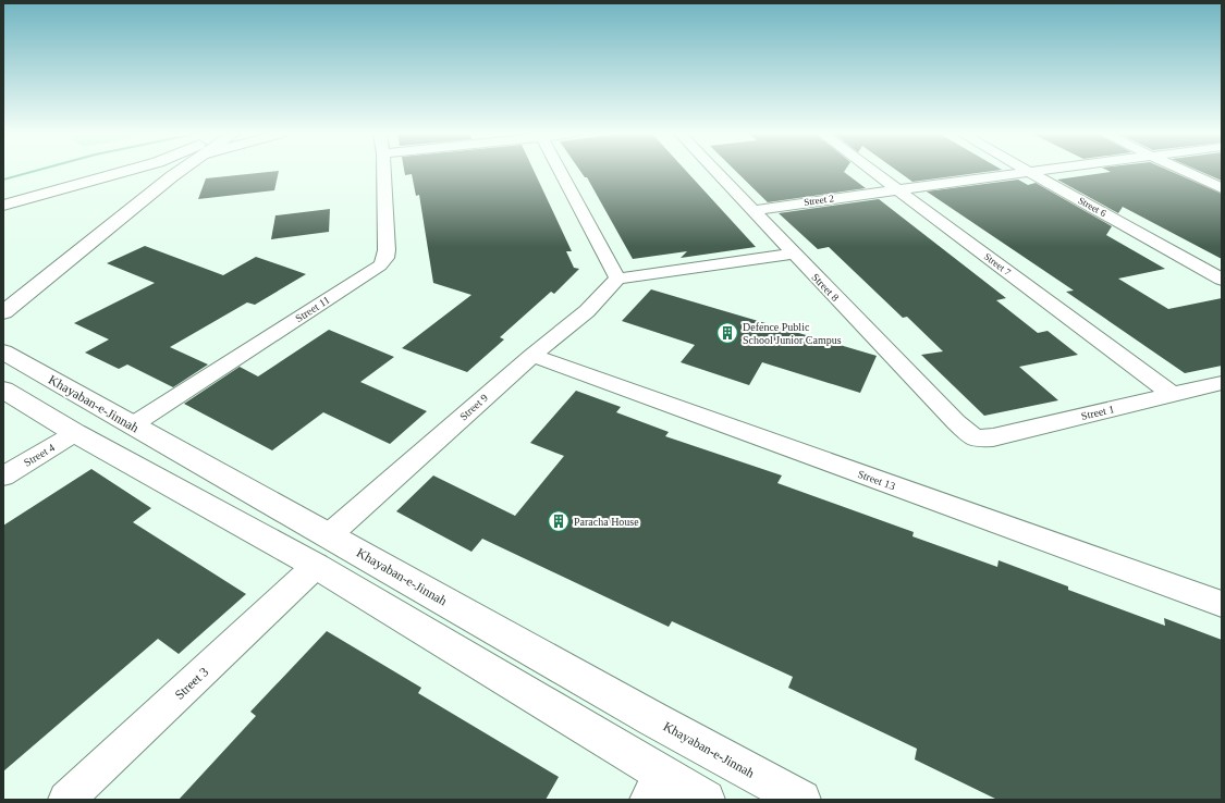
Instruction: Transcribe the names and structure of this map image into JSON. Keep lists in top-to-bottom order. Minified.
{"streets":{"main road":["Khayaban-e-Jinnah"],"street":["Street 2","Street 6","Street 7","Street 8","Street 11","Street 9","Street 1","Street 4","Street 13","Street 3"]},"crossings":[["Street 2","Street 6"],["Street 2","Street 7"],["Street 2","Street 8"],["Street 7","Street 1"],["Street 8","Street 1"],["Street 11","Khayaban-e-Jinnah"],["Khayaban-e-Jinnah","Street 9"],["Street 9","Street 13"]],"places":{"building":["Defence Public School Junior Campus","Paracha House"]}}
